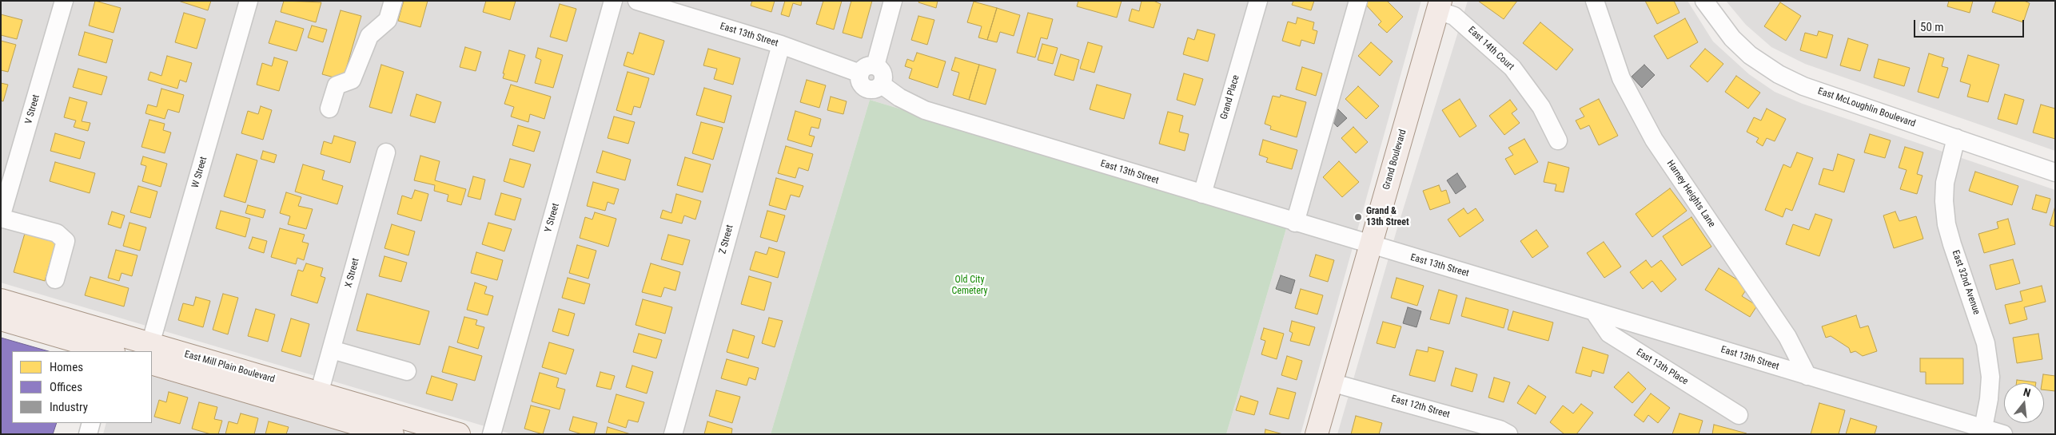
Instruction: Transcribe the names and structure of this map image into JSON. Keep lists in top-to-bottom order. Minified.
{"streets":{"main road":["Grand Boulevard","East Mill Plain Boulevard"],"street":["East 13th Street","East 14th Court","Grand Place","East McLoughlin Boulevard","V Street","W Street","Harney Heights Lane","Y Street","Z Street","X Street","East 32nd Avenue","East 13th Place","East 12th Street"]},"crossings":[["East 13th Street","Grand Place"],["East 13th Street","Grand Boulevard"],["East 13th Street","Harney Heights Lane"],["East 13th Street","Z Street"],["East 13th Street","East 32nd Avenue"],["East 13th Street","East 13th Place"],["East 14th Court","Grand Boulevard"],["East McLoughlin Boulevard","East 32nd Avenue"],["Grand Boulevard","East 12th Street"],["X Street","East Mill Plain Boulevard"]],"parks":["Old City Cemetery"],"places":["Grand & 13th Street"],"legend":["Homes","Offices","Industry"],"scale_bar":"50 m","north":"top"}
